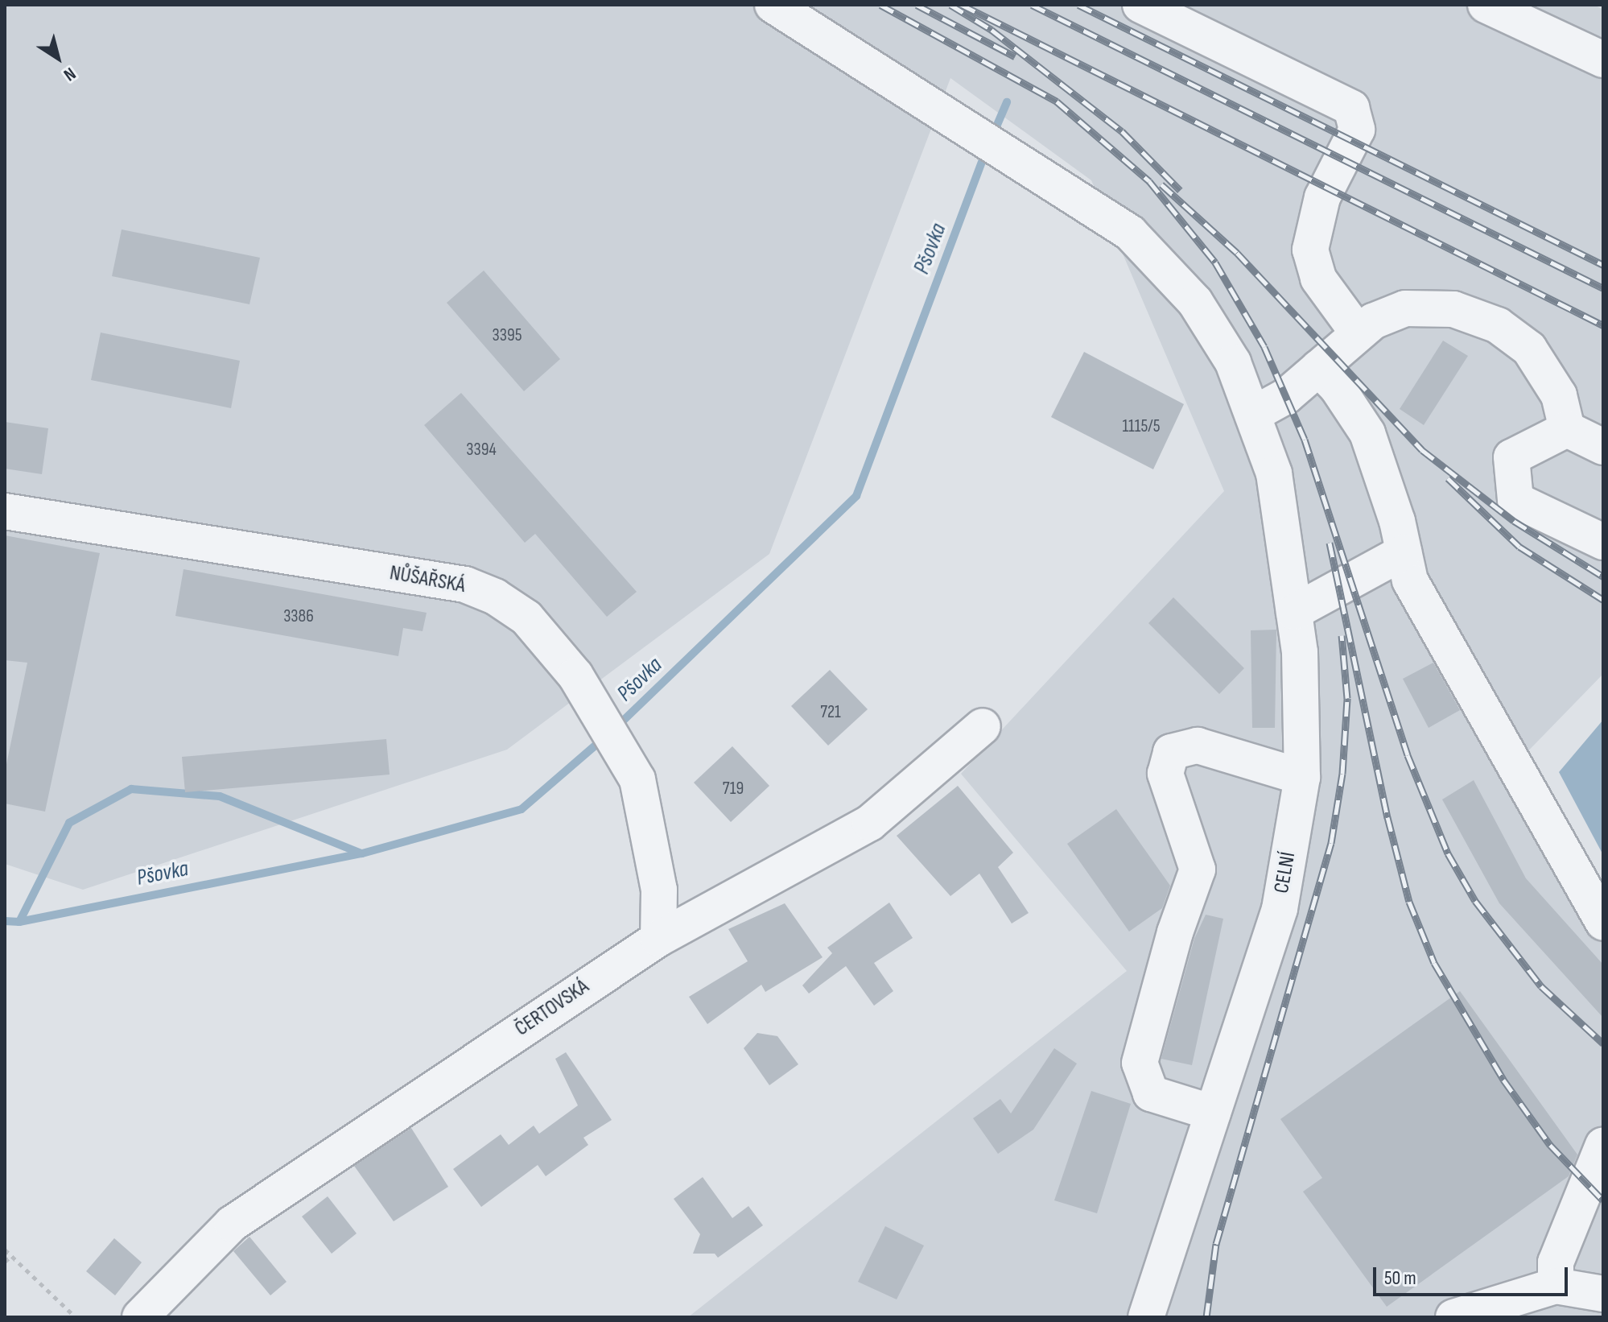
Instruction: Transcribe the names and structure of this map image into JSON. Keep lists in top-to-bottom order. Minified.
{"streets":{"street":["NŮŠAŘSKÁ","CELNÍ","ČERTOVSKÁ"]},"crossings":[["NŮŠAŘSKÁ","ČERTOVSKÁ"]],"water":["Pšovka"],"house_numbers":["3395","1115/5","3394","3386","721","719"],"scale_bar":"50 m","north":"bottom right"}
